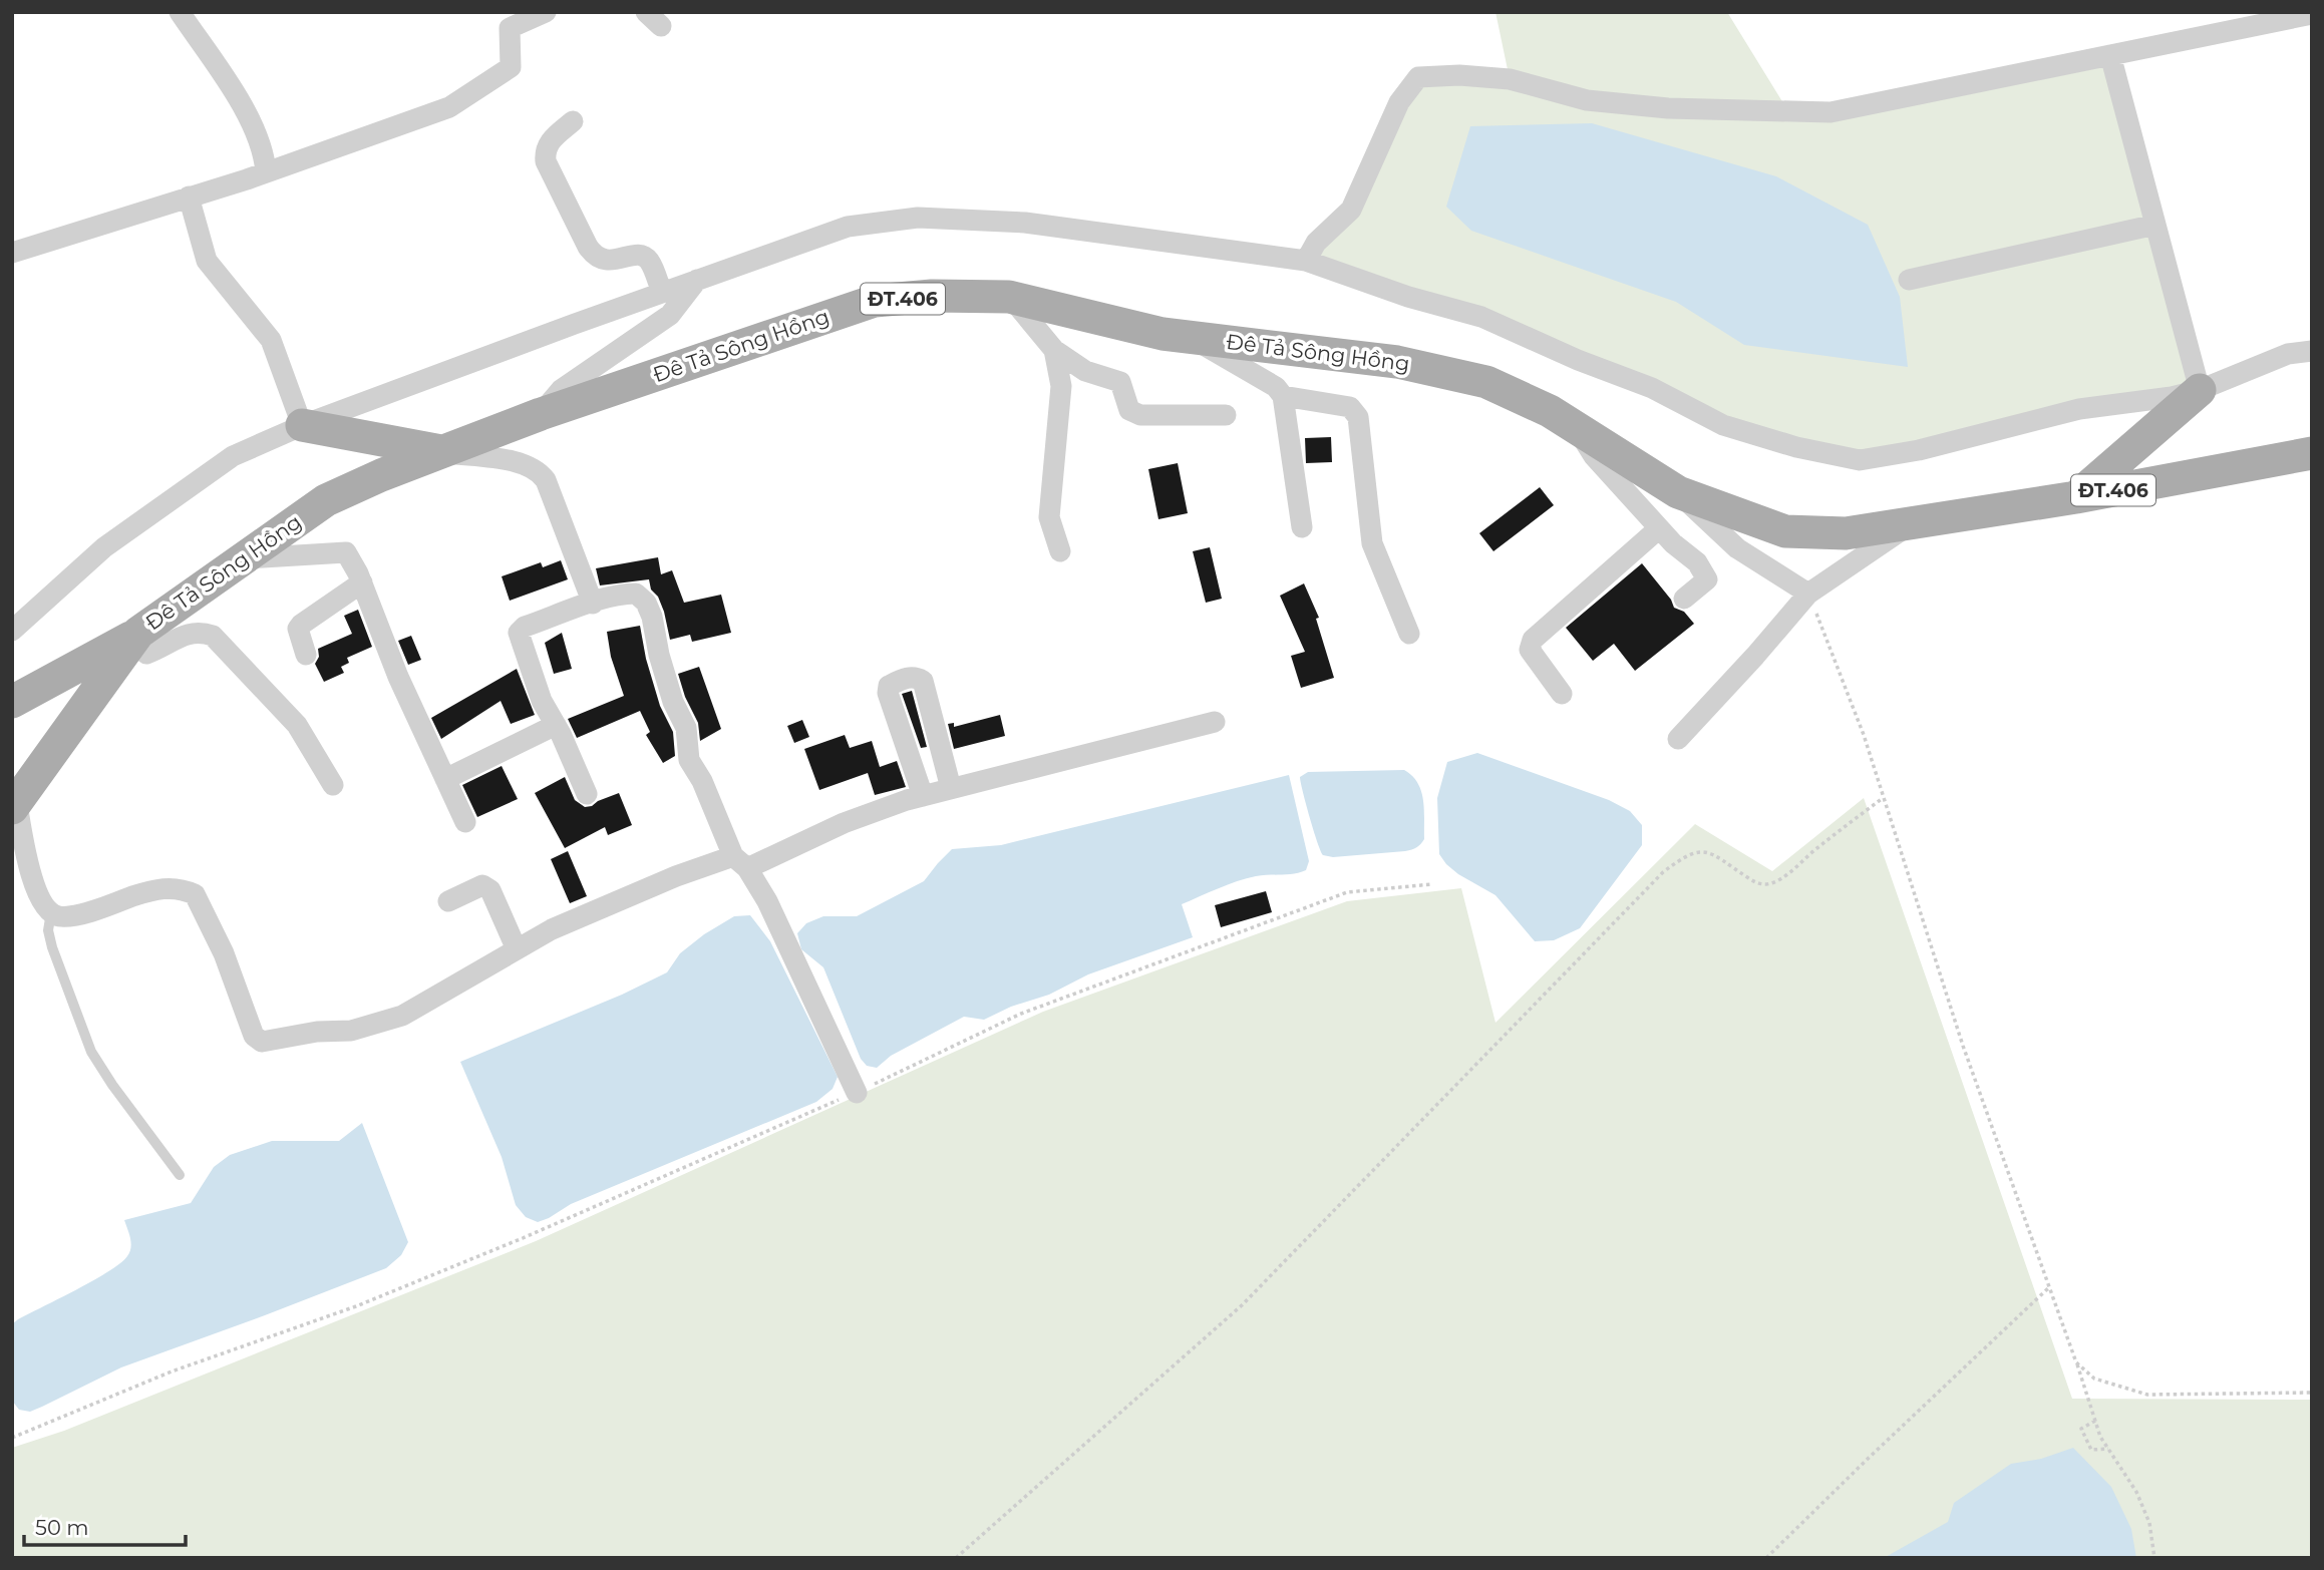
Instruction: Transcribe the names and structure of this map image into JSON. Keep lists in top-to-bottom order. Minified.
{"streets":{"main road":["ĐT.406","Đê Tả Sông Hồng"]},"crossings":[["ĐT.406","Đê Tả Sông Hồng"]],"scale_bar":"50 m"}
